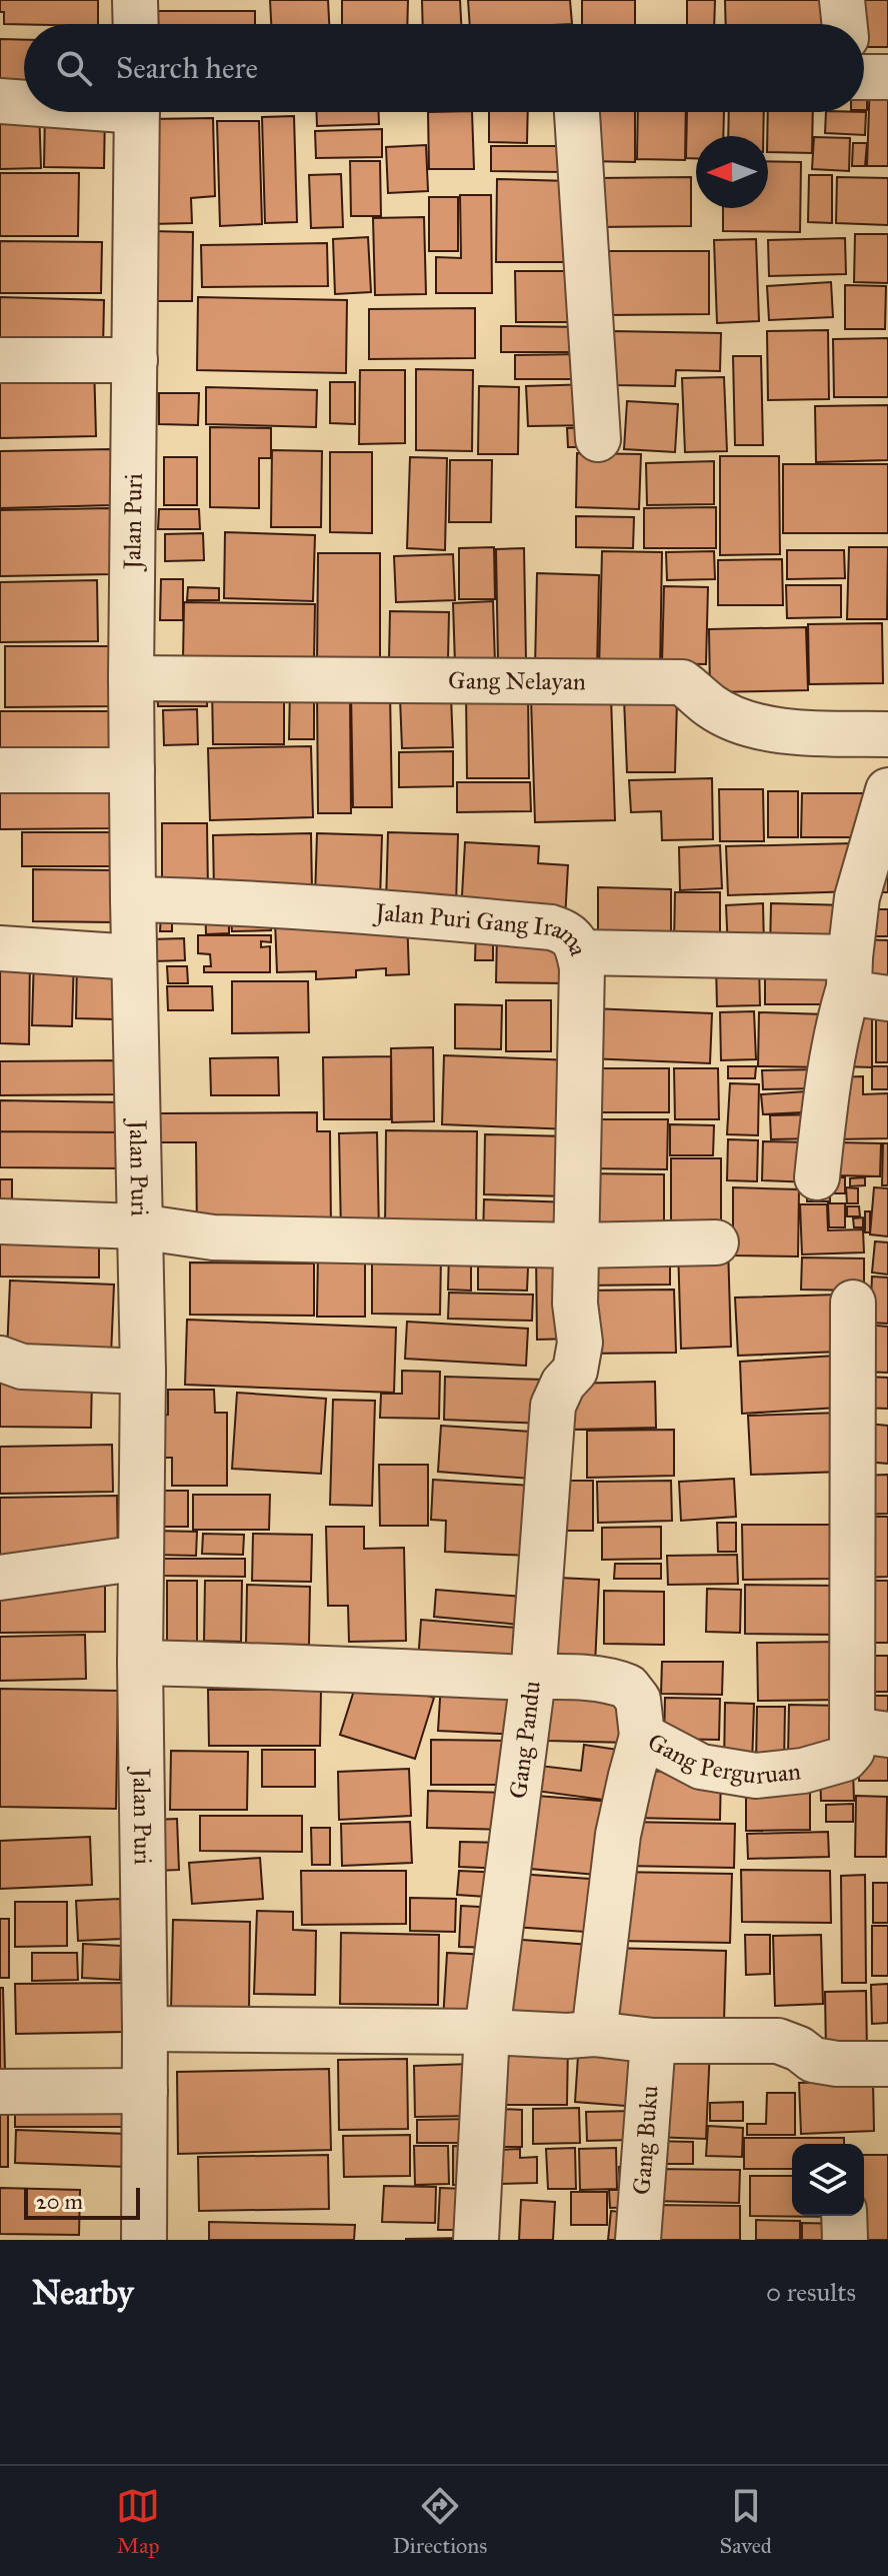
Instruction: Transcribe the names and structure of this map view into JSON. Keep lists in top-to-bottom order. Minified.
{"streets":{"street":["Jalan Puri","Gang Nelayan","Jalan Puri Gang Irama","Gang Pandu","Gang Perguruan","Gang Buku"]},"crossings":[["Jalan Puri","Gang Nelayan"],["Jalan Puri","Jalan Puri Gang Irama"],["Jalan Puri","Gang Perguruan"],["Jalan Puri Gang Irama","Gang Pandu"],["Gang Pandu","Gang Perguruan"]],"scale_bar":"20 m","north":"left","page":{"search":"Search here","scale":"20 m","heading":["Nearby","0 results"],"nav":["Map","Directions","Saved"]}}
